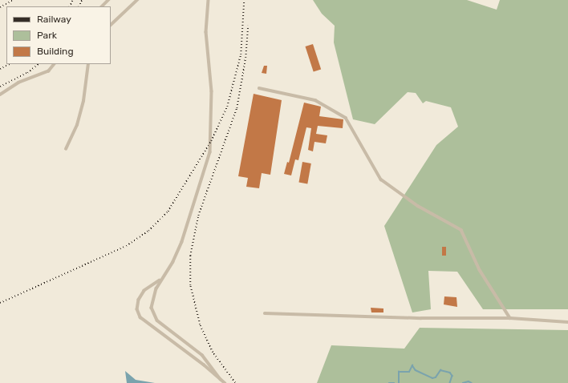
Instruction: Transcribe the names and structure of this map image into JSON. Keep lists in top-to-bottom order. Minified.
{"legend":["Railway","Park","Building"]}
